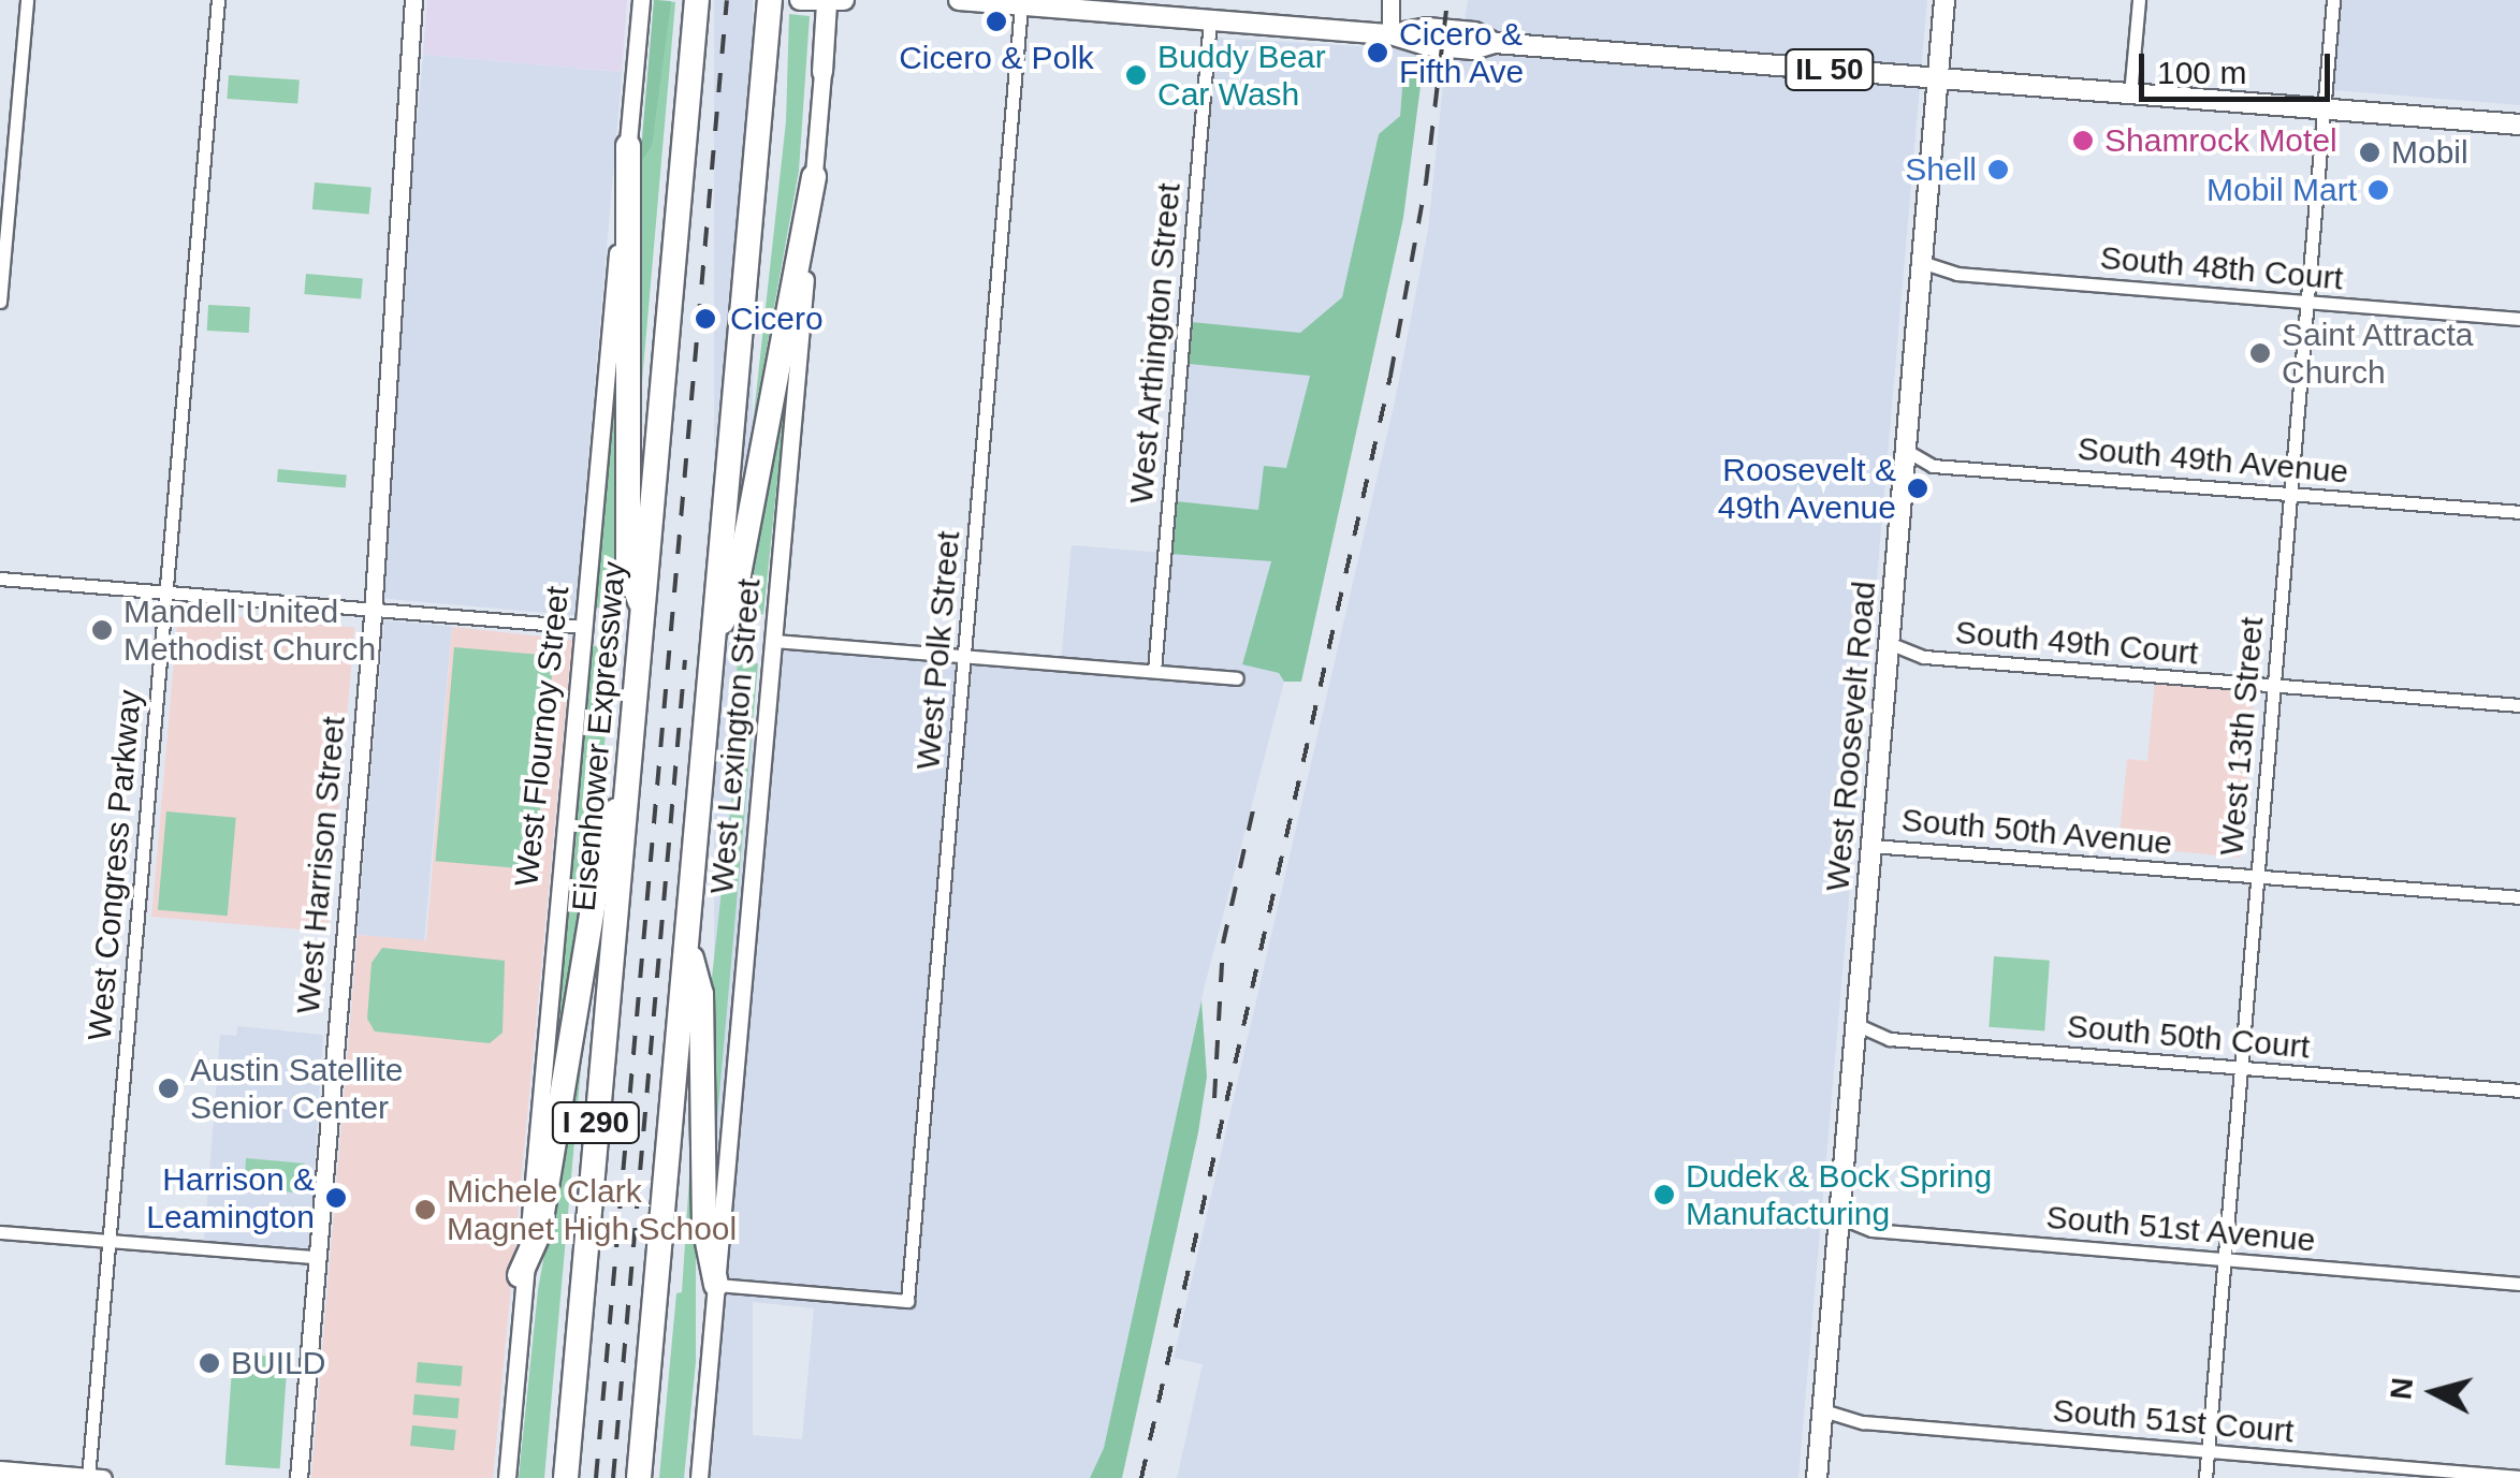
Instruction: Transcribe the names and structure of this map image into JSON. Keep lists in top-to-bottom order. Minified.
{"streets":{"highway":["Eisenhower Expressway","I 290"],"main road":["IL 50","West Lexington Street","West Roosevelt Road"],"street":["South 48th Court","West Arthington Street","South 49th Avenue","South 49th Court","West Polk Street","West Flournoy Street","West 13th Street","South 50th Avenue","West Congress Parkway","West Harrison Street","South 50th Court","South 51st Avenue","South 51st Court"]},"crossings":[["IL 50","West Arthington Street"],["IL 50","West Polk Street"],["IL 50","West Roosevelt Road"],["IL 50","West 13th Street"],["South 48th Court","West Roosevelt Road"],["South 48th Court","West 13th Street"],["South 49th Avenue","West Roosevelt Road"],["South 49th Avenue","West 13th Street"],["South 49th Court","West Roosevelt Road"],["South 49th Court","West 13th Street"],["West Polk Street","West Lexington Street"],["West Roosevelt Road","South 50th Avenue"],["West Roosevelt Road","South 50th Court"],["West Roosevelt Road","South 51st Avenue"],["West Roosevelt Road","South 51st Court"],["West 13th Street","South 50th Avenue"],["West 13th Street","South 50th Court"],["West 13th Street","South 51st Avenue"],["West 13th Street","South 51st Court"]],"places":["Cicero & Polk","Cicero & Fifth Ave","Buddy Bear Car Wash","Shamrock Motel","Mobil","Shell","Mobil Mart","Cicero","Saint Attracta Church","Roosevelt & 49th Avenue","Mandell United Methodist Church","Austin Satellite Senior Center","Dudek & Bock Spring Manufacturing","Harrison & Leamington","Michele Clark Magnet High School","BUILD"],"scale_bar":"100 m","north":"left"}
